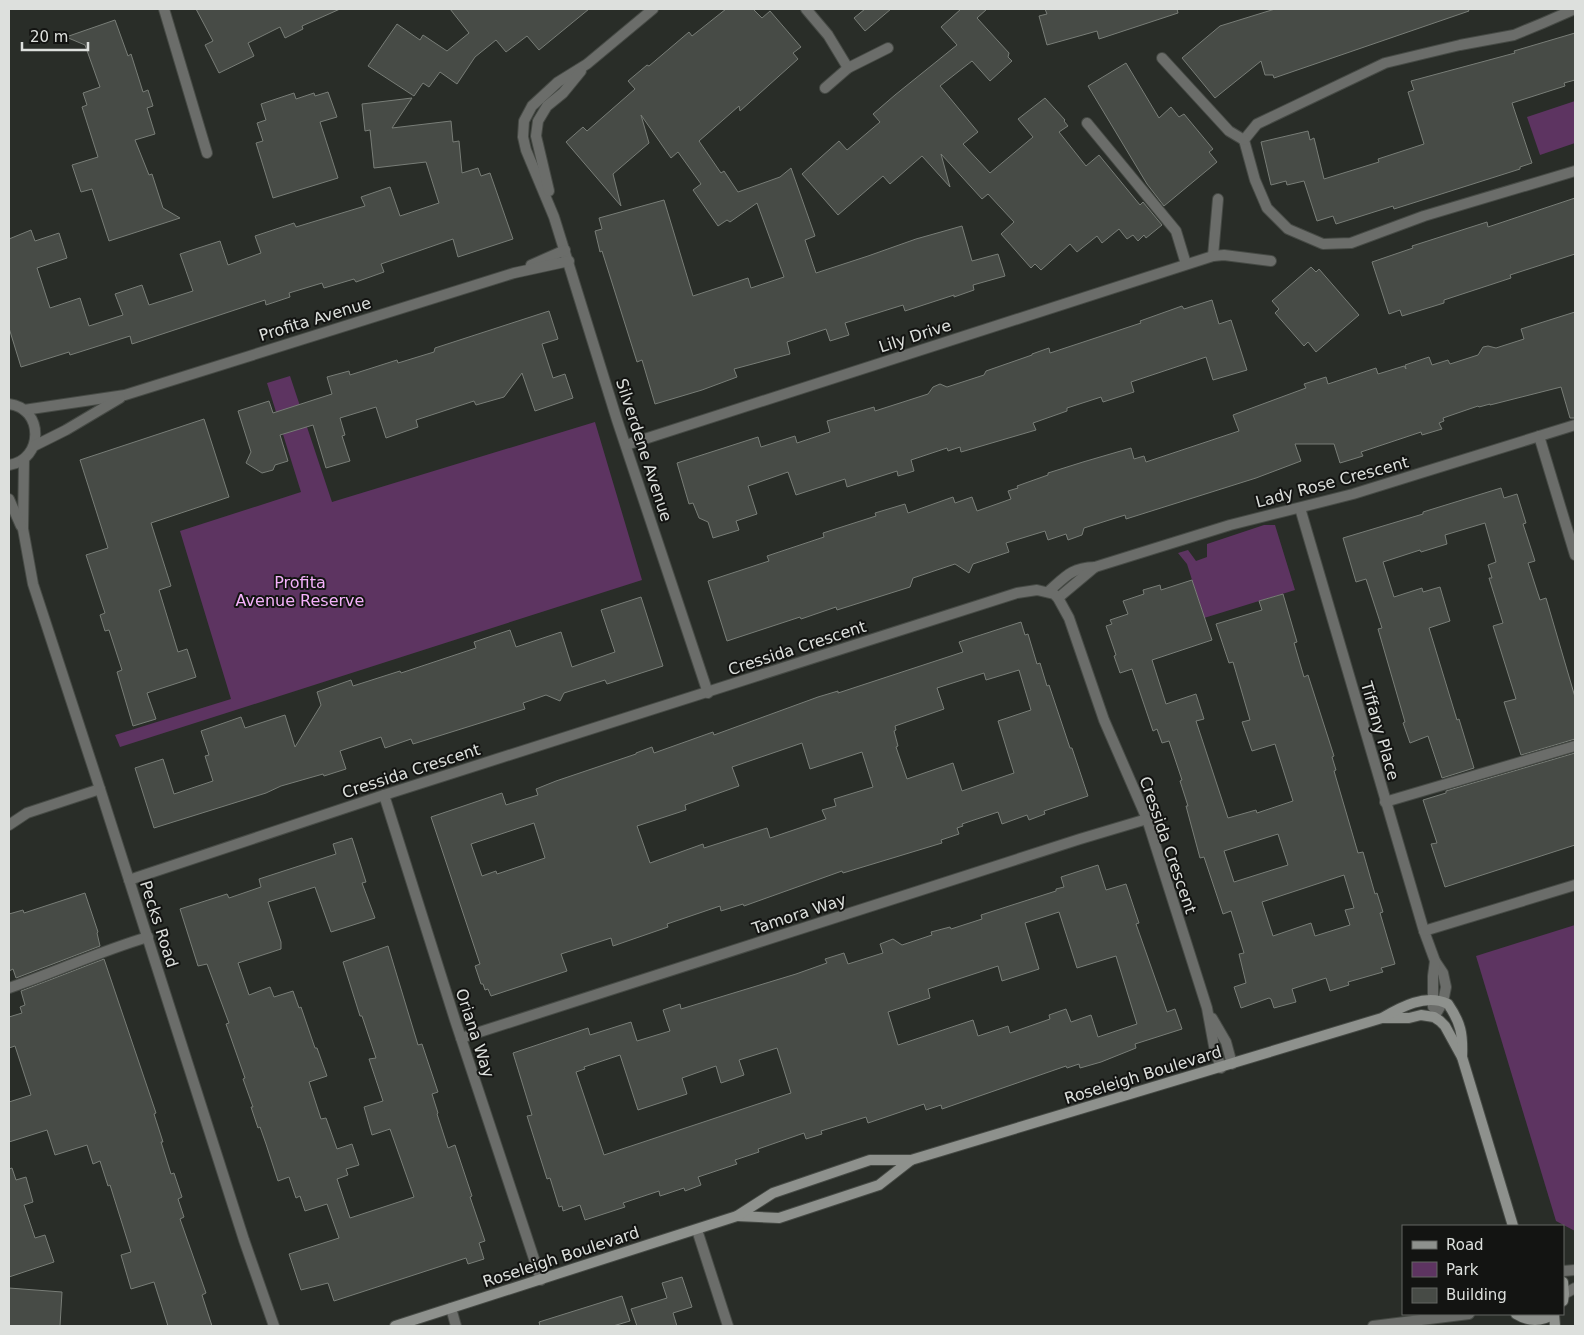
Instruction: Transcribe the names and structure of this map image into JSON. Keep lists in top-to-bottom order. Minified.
{"streets":{"street":["Profita Avenue","Lily Drive","Silverdene Avenue","Lady Rose Crescent","Cressida Crescent","Tiffany Place","Tamora Way","Pecks Road","Oriana Way","Roseleigh Boulevard"]},"crossings":[["Profita Avenue","Silverdene Avenue"],["Lily Drive","Silverdene Avenue"],["Silverdene Avenue","Cressida Crescent"],["Lady Rose Crescent","Cressida Crescent"],["Lady Rose Crescent","Tiffany Place"],["Cressida Crescent","Tamora Way"],["Cressida Crescent","Pecks Road"],["Cressida Crescent","Oriana Way"],["Cressida Crescent","Roseleigh Boulevard"],["Tiffany Place","Roseleigh Boulevard"],["Tamora Way","Oriana Way"],["Oriana Way","Roseleigh Boulevard"]],"parks":["Profita Avenue Reserve"],"legend":["Road","Park","Building"],"scale_bar":"20 m"}
